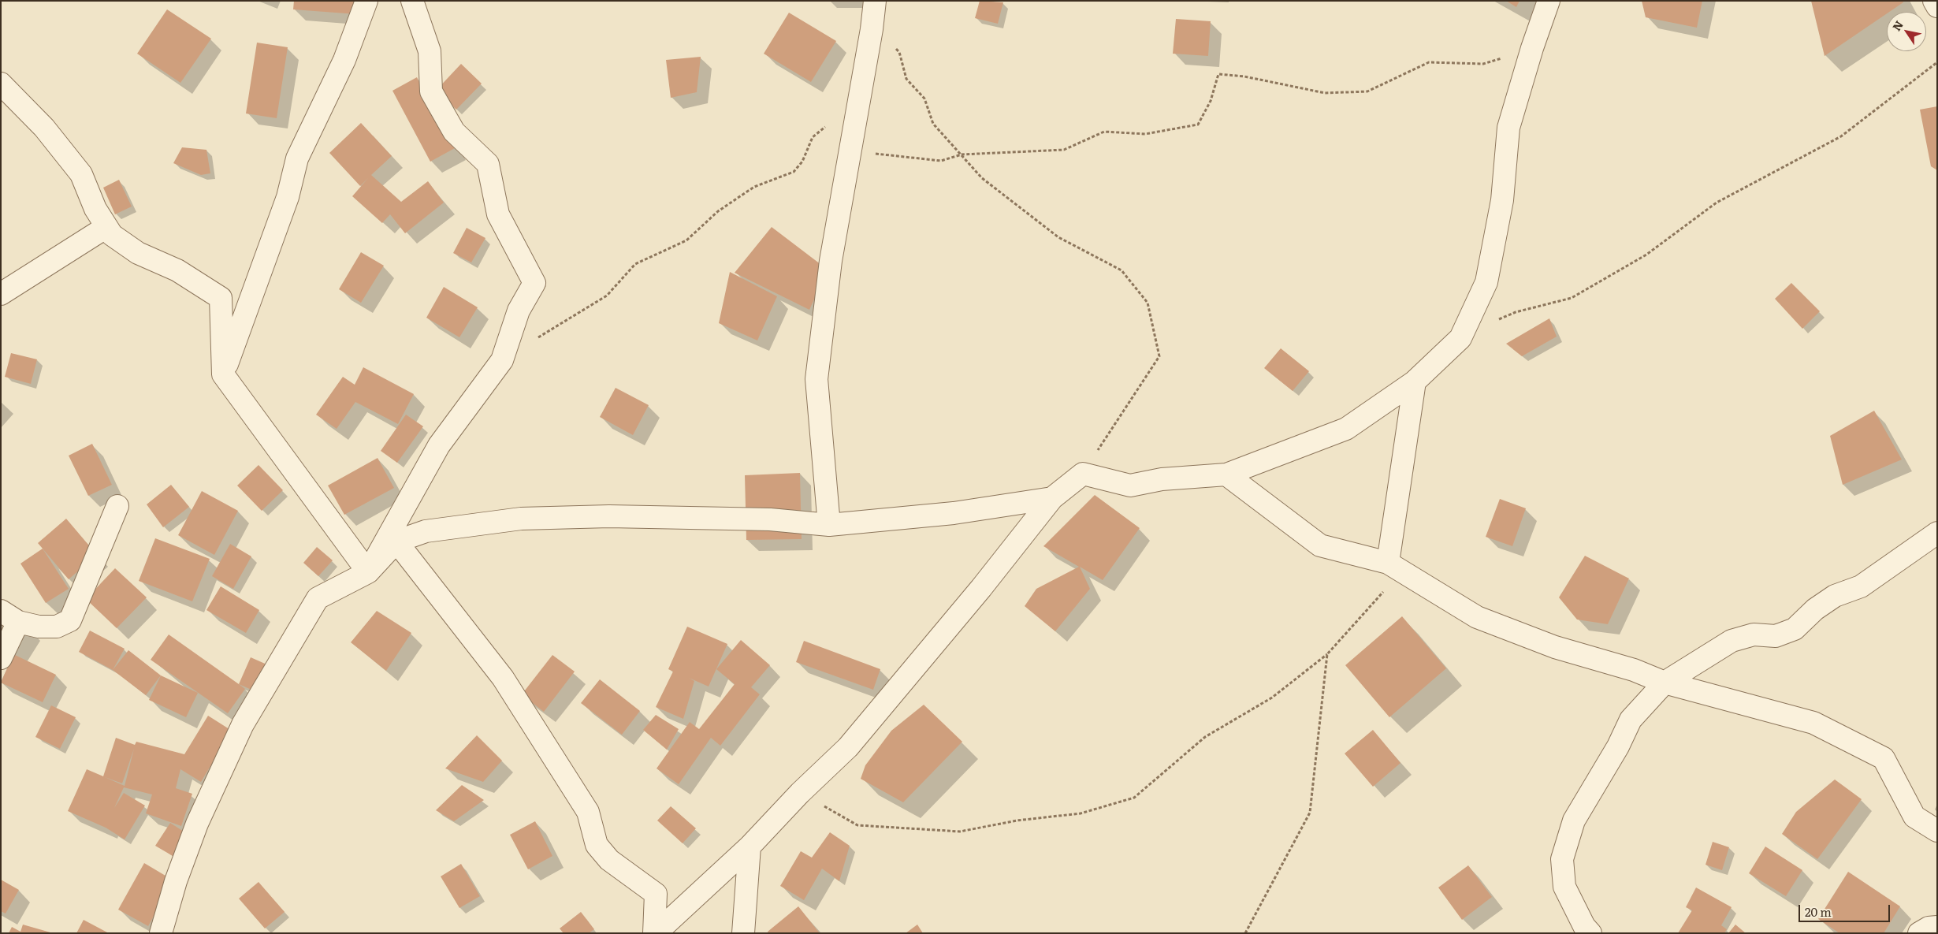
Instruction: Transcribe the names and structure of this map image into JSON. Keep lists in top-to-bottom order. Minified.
{"scale_bar":"20 m","north":"top left"}
